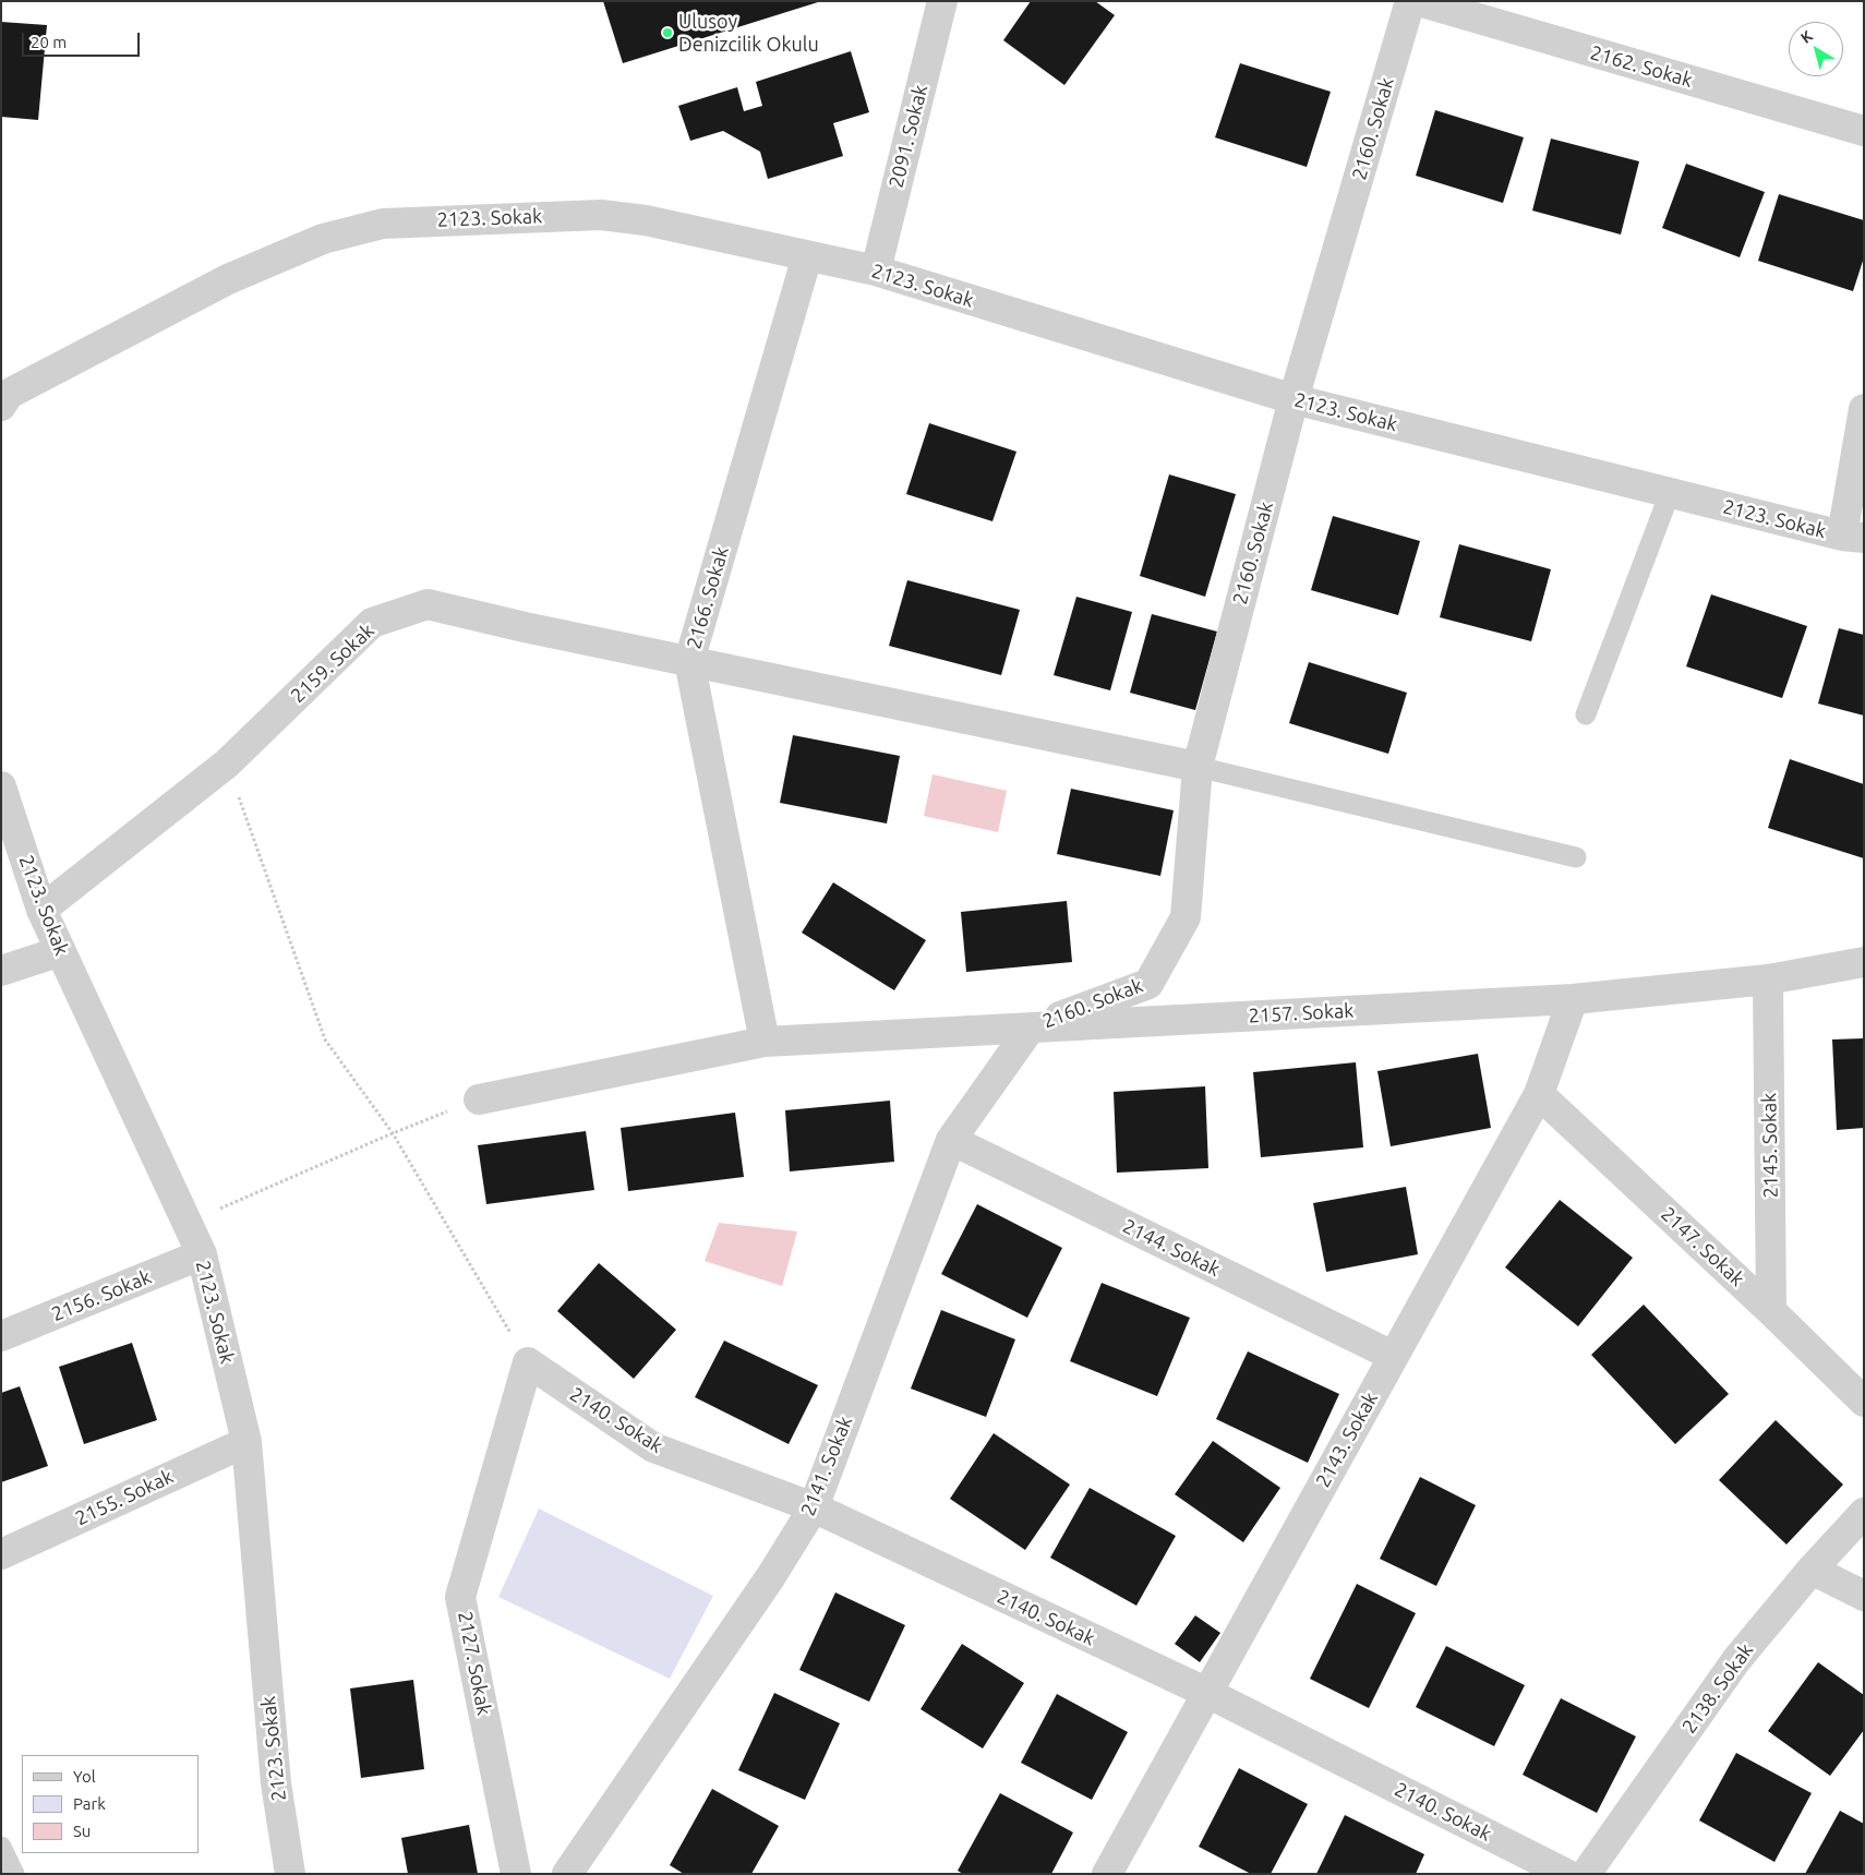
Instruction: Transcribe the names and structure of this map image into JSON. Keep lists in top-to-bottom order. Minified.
{"streets":{"street":["2162. Sokak","2160. Sokak","2091. Sokak","2123. Sokak","2166. Sokak","2159. Sokak","2157. Sokak","2145. Sokak","2147. Sokak","2144. Sokak","2156. Sokak","2140. Sokak","2143. Sokak","2141. Sokak","2155. Sokak","2127. Sokak","2138. Sokak"]},"crossings":[["2160. Sokak","2123. Sokak"],["2160. Sokak","2159. Sokak"],["2160. Sokak","2157. Sokak"],["2160. Sokak","2141. Sokak"],["2091. Sokak","2123. Sokak"],["2123. Sokak","2166. Sokak"],["2123. Sokak","2159. Sokak"],["2123. Sokak","2156. Sokak"],["2123. Sokak","2155. Sokak"],["2166. Sokak","2159. Sokak"],["2166. Sokak","2157. Sokak"],["2157. Sokak","2145. Sokak"],["2157. Sokak","2143. Sokak"],["2157. Sokak","2141. Sokak"],["2145. Sokak","2147. Sokak"],["2147. Sokak","2143. Sokak"],["2144. Sokak","2143. Sokak"],["2144. Sokak","2141. Sokak"],["2140. Sokak","2143. Sokak"],["2140. Sokak","2141. Sokak"],["2140. Sokak","2127. Sokak"]],"places":["Ulusoy Denizcilik Okulu"],"legend":["Yol","Park","Su"],"scale_bar":"20 m","north":"top left"}
